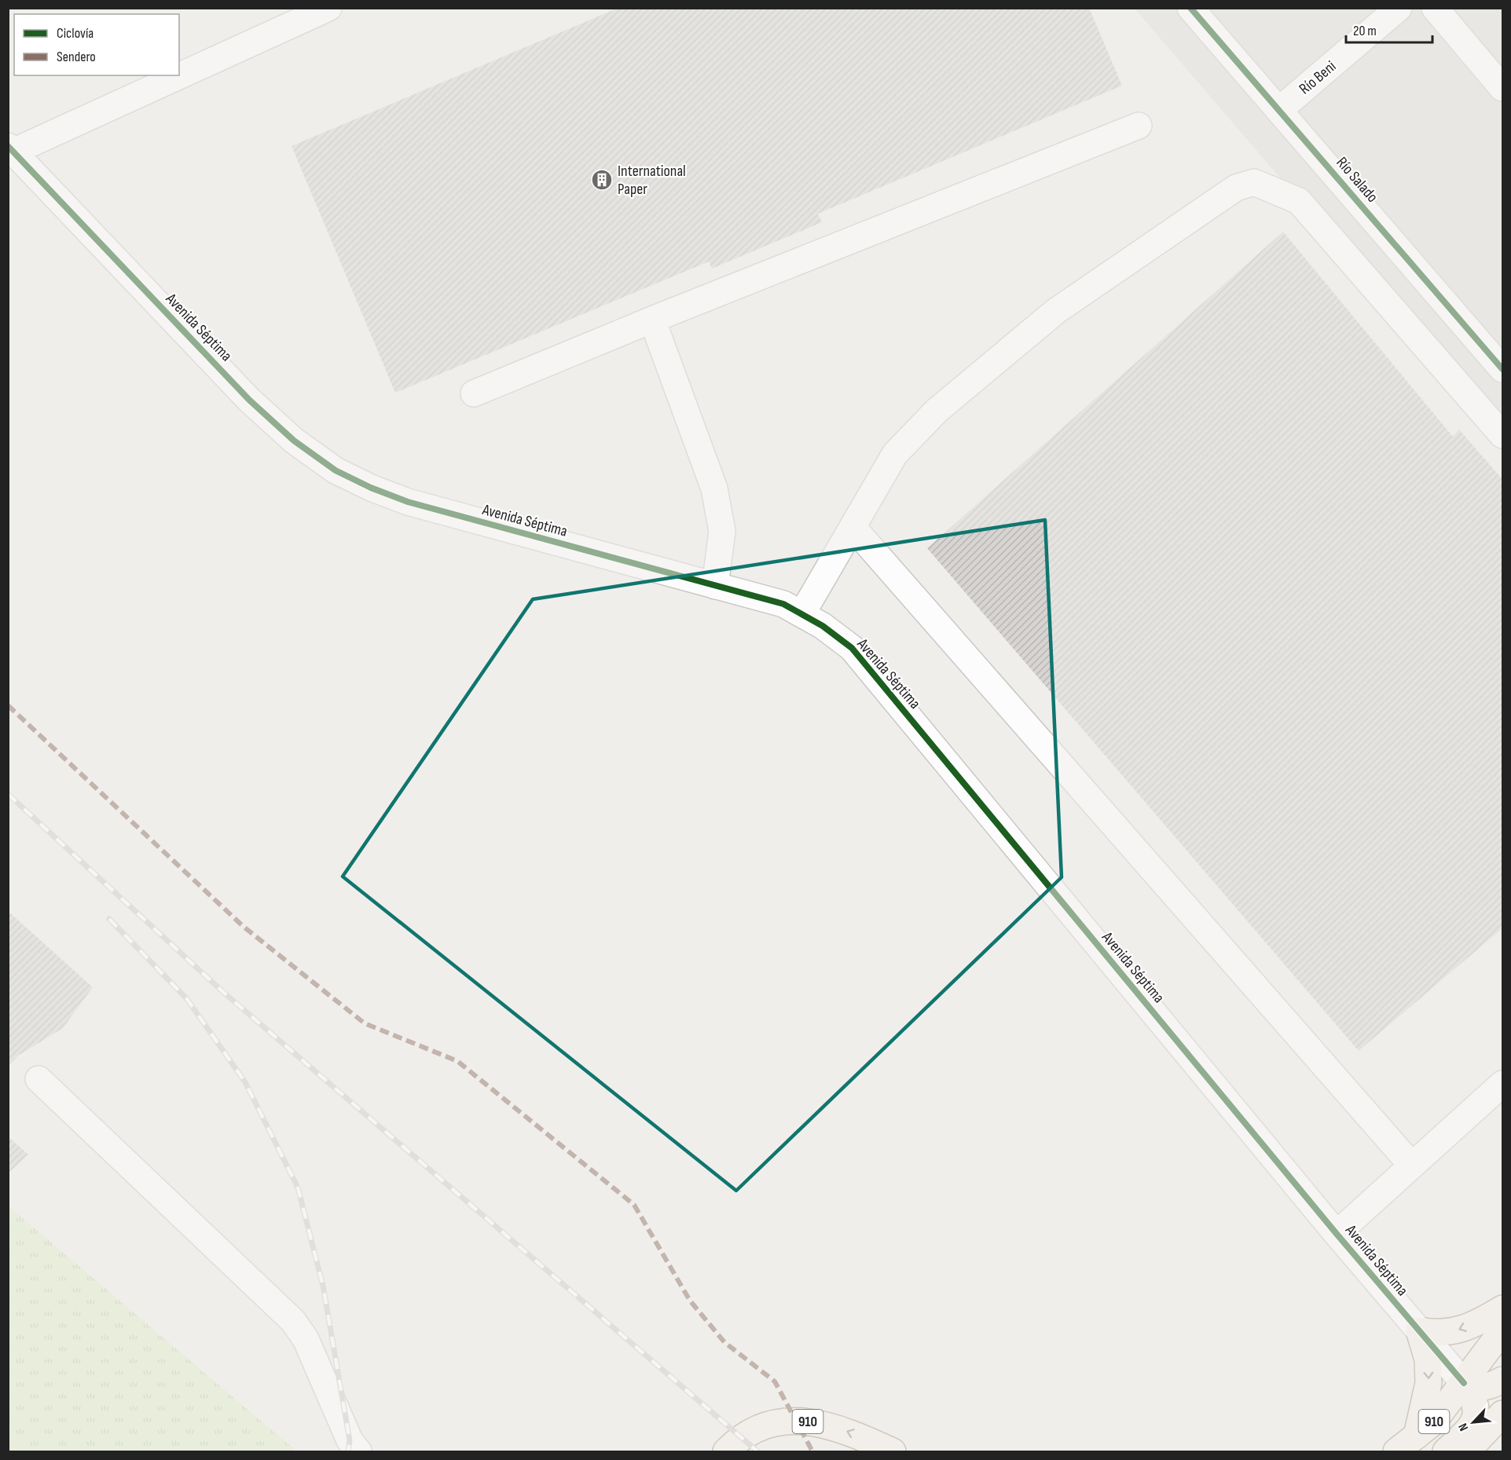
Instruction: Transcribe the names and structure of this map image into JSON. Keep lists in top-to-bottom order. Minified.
{"streets":{"main road":["910"],"street":["Río Beni","Río Salado","Avenida Séptima"]},"crossings":[["Río Beni","Río Salado"],["Avenida Séptima","910"]],"places":{"building":["International Paper"]},"legend":["Ciclovía","Sendero"],"scale_bar":"20 m","north":"bottom left"}
